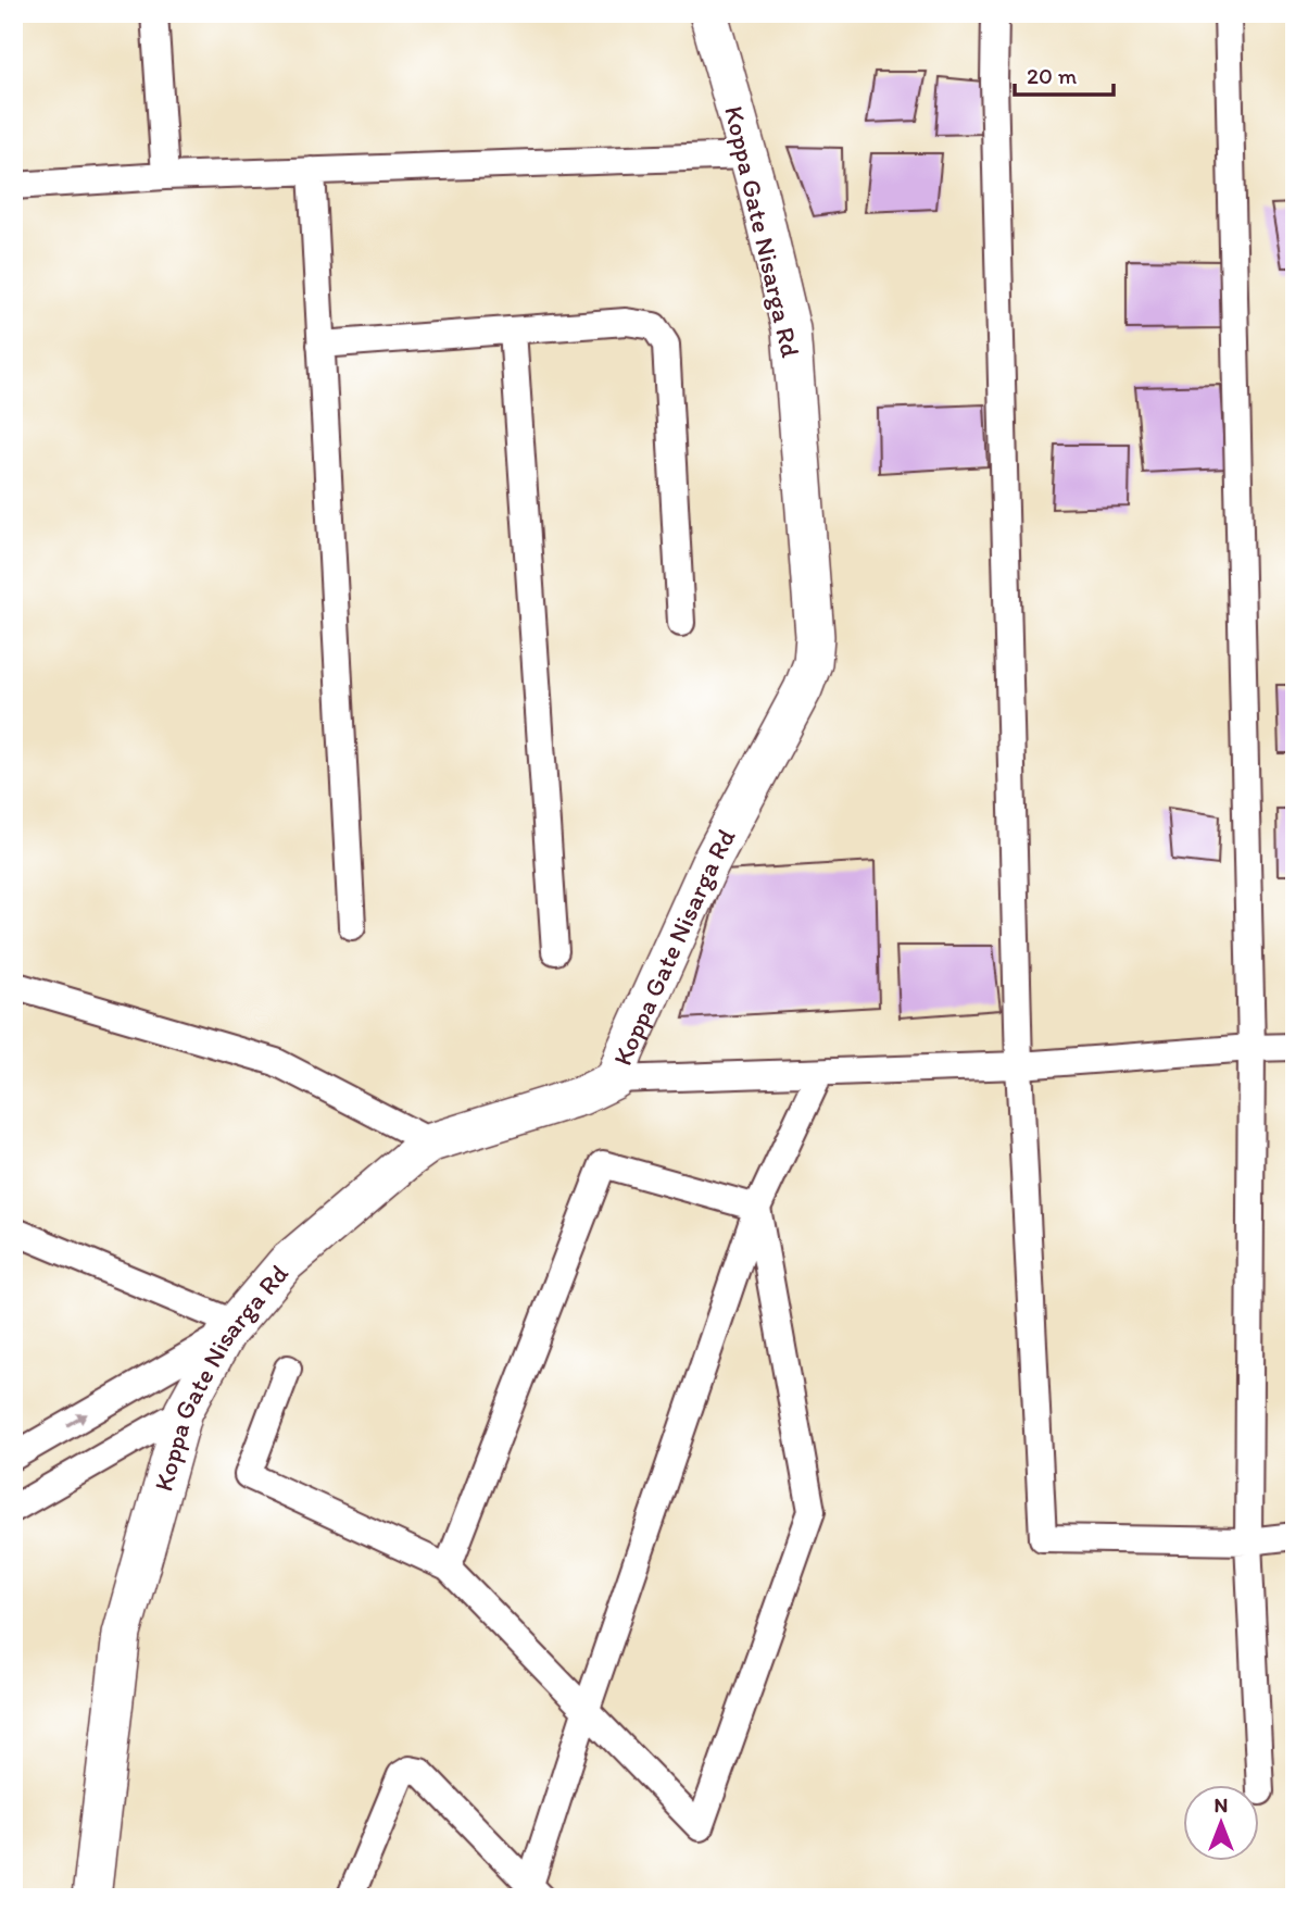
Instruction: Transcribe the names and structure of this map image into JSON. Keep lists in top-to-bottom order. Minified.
{"streets":{"street":["Koppa Gate Nisarga Rd"]},"scale_bar":"20 m","north":"top"}
